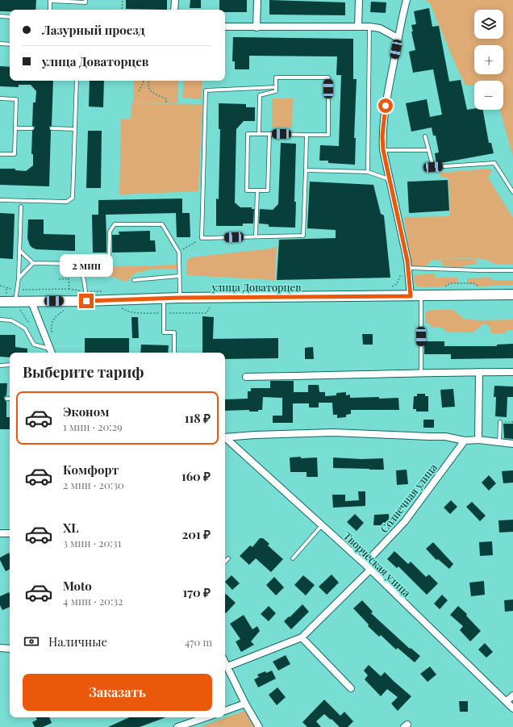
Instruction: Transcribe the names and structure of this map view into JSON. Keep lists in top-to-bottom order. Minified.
{"streets":{"main road":["улица Доваторцев"],"street":["Солнечная улица","Творческая улица"]},"crossings":[["Солнечная улица","Творческая улица"]],"page":{"map_buttons":["+","−"],"banner":["Лазурный проезд","улица Доваторцев"],"bubble":"2 мин","heading":"Выберите тариф","list":[{"name":"Эконом","note":"1 мин · 20:29","value":"118 ₽"},{"name":"Комфорт","note":"2 мин · 20:30","value":"160 ₽"},{"name":"XL","note":"3 мин · 20:31","value":"201 ₽"},{"name":"Moto","note":"4 мин · 20:32","value":"170 ₽"}],"pay":["Наличные","470 m"],"buttons":"Заказать"}}
